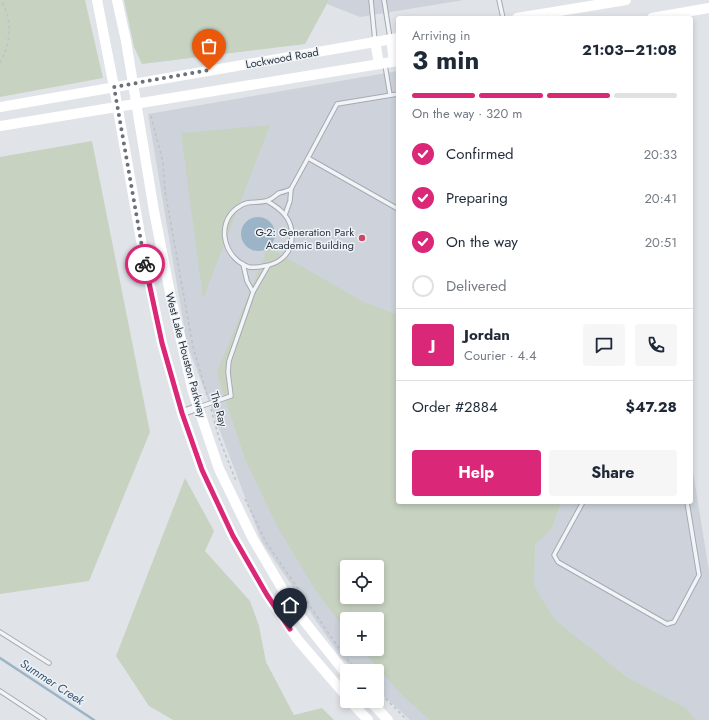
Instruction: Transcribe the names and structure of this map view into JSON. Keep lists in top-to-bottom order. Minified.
{"streets":{"main road":["Lockwood Road","West Lake Houston Parkway"],"path":["The Ray"]},"crossings":[["Lockwood Road","West Lake Houston Parkway"]],"water":["Summer Creek"],"places":["G-2: Generation Park Academic Building"],"page":{"heading":["3 min","Arriving in","21:03–21:08"],"panel":["Jordan","Courier · 4.4","Order #2884","$47.28"],"bar":"On the way · 320 m","list":[["Confirmed","20:33"],["Preparing","20:41"],["On the way","20:51"],"Delivered"],"round":"J","buttons":["Help","Share"],"map_buttons":["+","−"]}}
